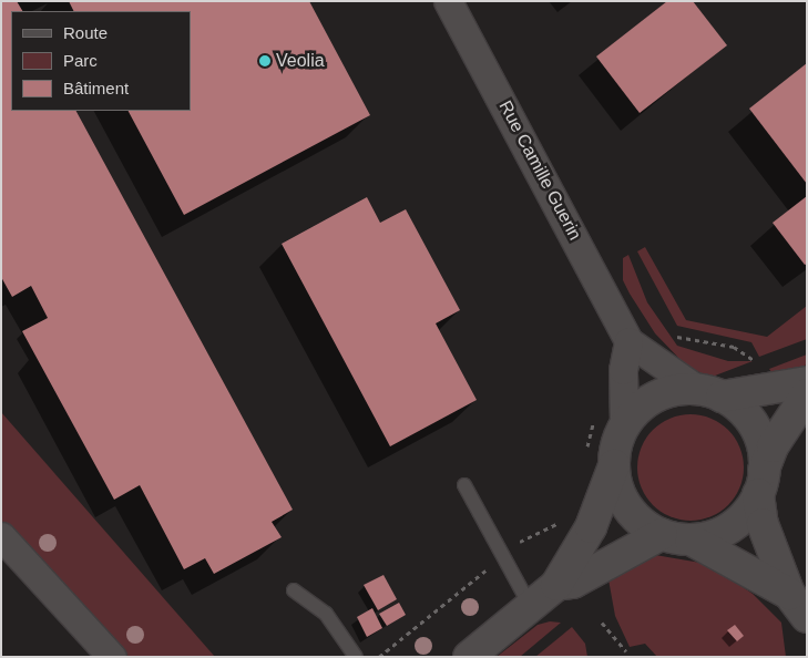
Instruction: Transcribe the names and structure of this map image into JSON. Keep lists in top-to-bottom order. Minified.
{"streets":{"street":["Rue Camille Guerin"]},"places":["Veolia"],"legend":["Route","Parc","Bâtiment"]}
